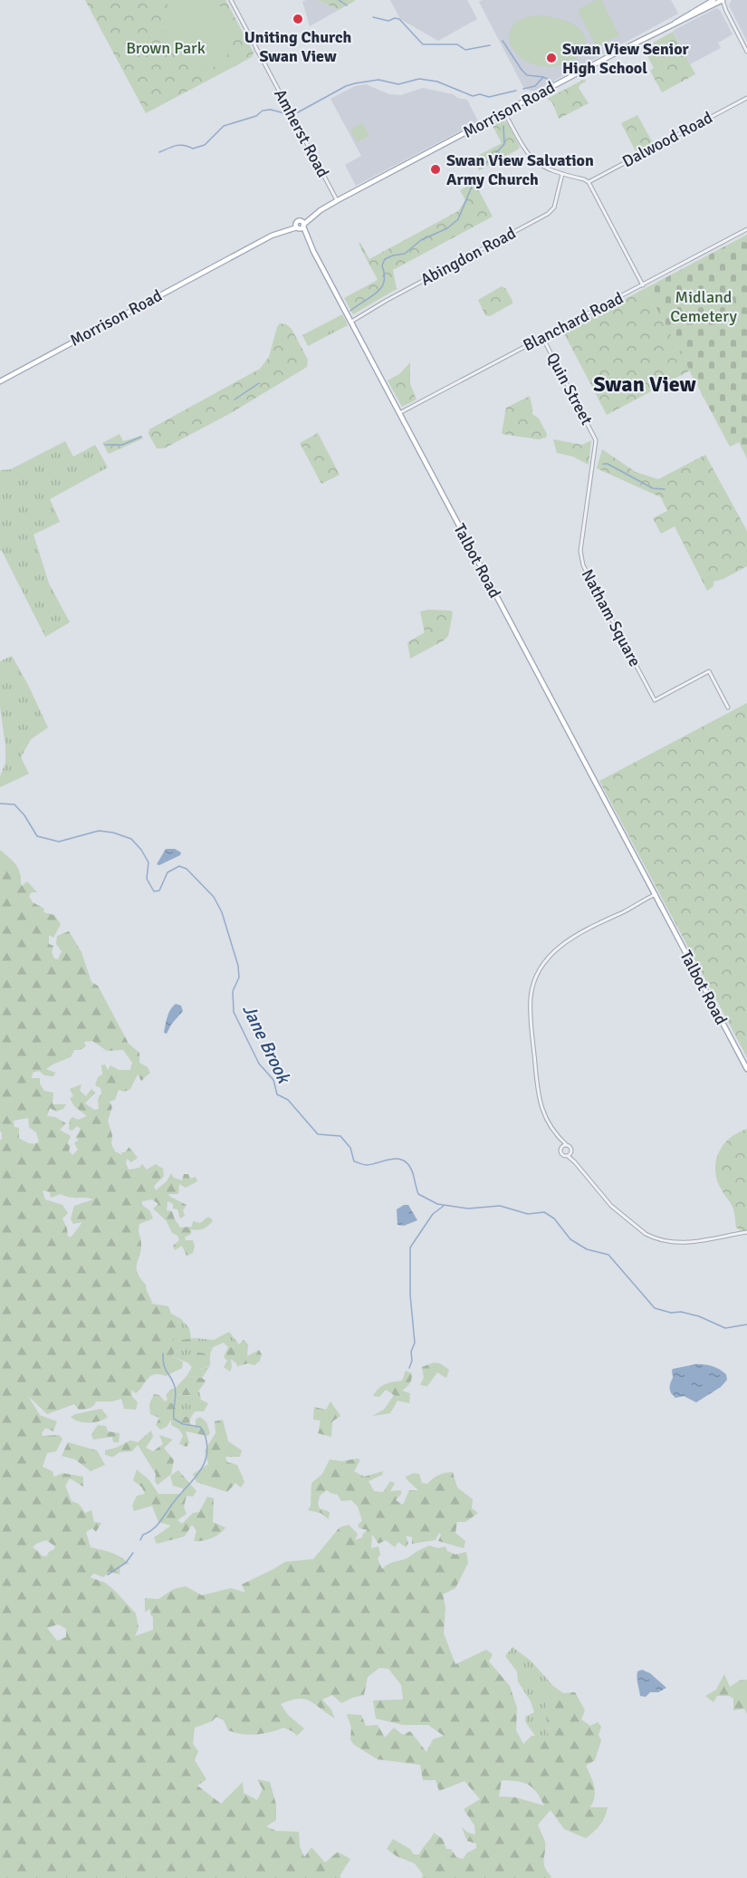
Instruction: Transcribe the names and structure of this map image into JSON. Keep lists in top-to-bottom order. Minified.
{"streets":{"main road":["Morrison Road","Talbot Road"],"street":["Amherst Road","Dalwood Road","Abingdon Road","Blanchard Road","Quin Street","Natham Square"]},"crossings":[["Morrison Road","Amherst Road"],["Morrison Road","Talbot Road"],["Abingdon Road","Talbot Road"],["Blanchard Road","Quin Street"],["Blanchard Road","Talbot Road"],["Quin Street","Natham Square"]],"districts":["Swan View"],"water":["Jane Brook"],"parks":["Brown Park","Midland Cemetery"],"places":["Uniting Church Swan View","Swan View Senior High School","Swan View Salvation Army Church"]}
